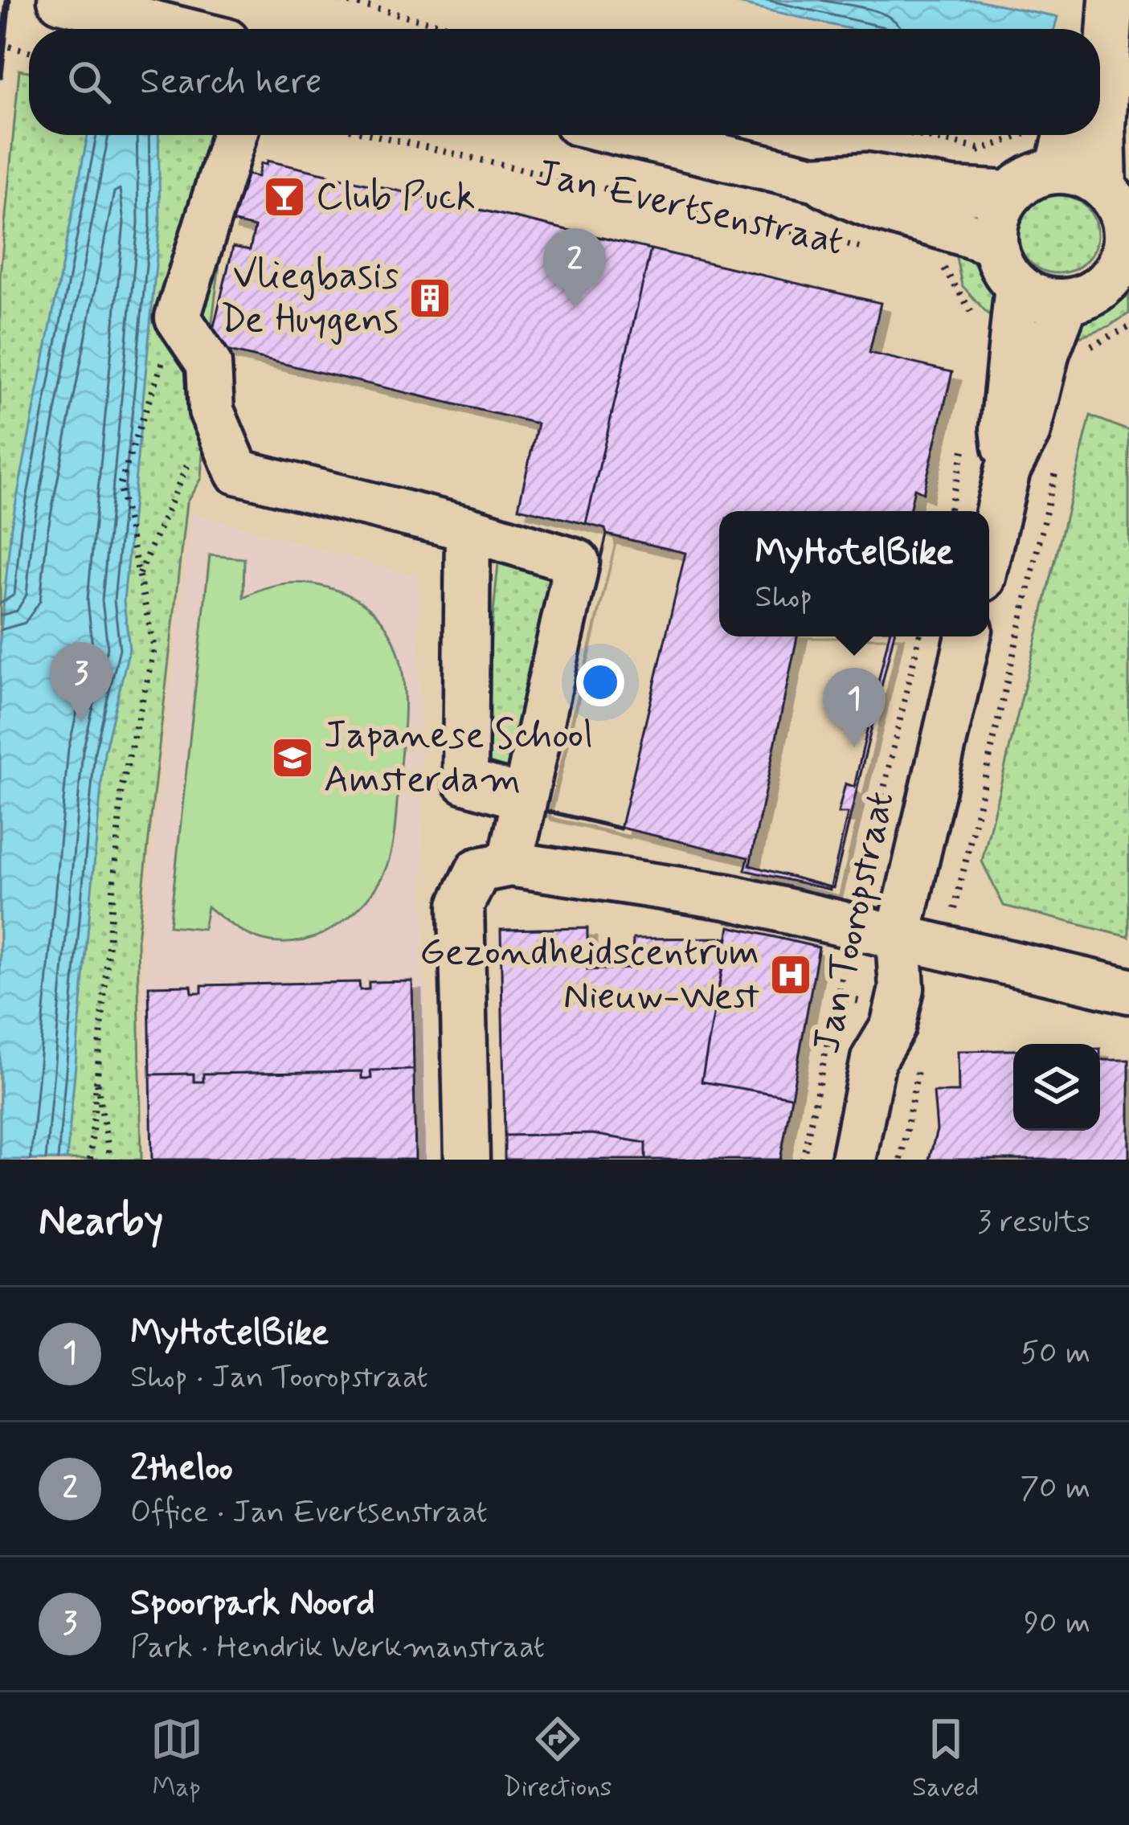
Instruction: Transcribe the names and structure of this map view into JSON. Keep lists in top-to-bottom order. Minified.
{"streets":{"street":["Jan Evertsenstraat","Jan Tooropstraat"]},"places":{"bar":["Club Puck"],"building":["Vliegbasis De Huygens"],"school or university":["Japanese School Amsterdam"],"hospital":["Gezondheidscentrum Nieuw-West"]},"page":{"search":"Search here","pins":["2","3","1"],"popup":["MyHotelBike","Shop"],"heading":["Nearby","3 results"],"list":[{"mark":"1","name":"MyHotelBike","note":"Shop · Jan Tooropstraat","value":"50 m"},{"mark":"2","name":"2theloo","note":"Office · Jan Evertsenstraat","value":"70 m"},{"mark":"3","name":"Spoorpark Noord","note":"Park · Hendrik Werkmanstraat","value":"90 m"}],"nav":["Map","Directions","Saved"]}}
